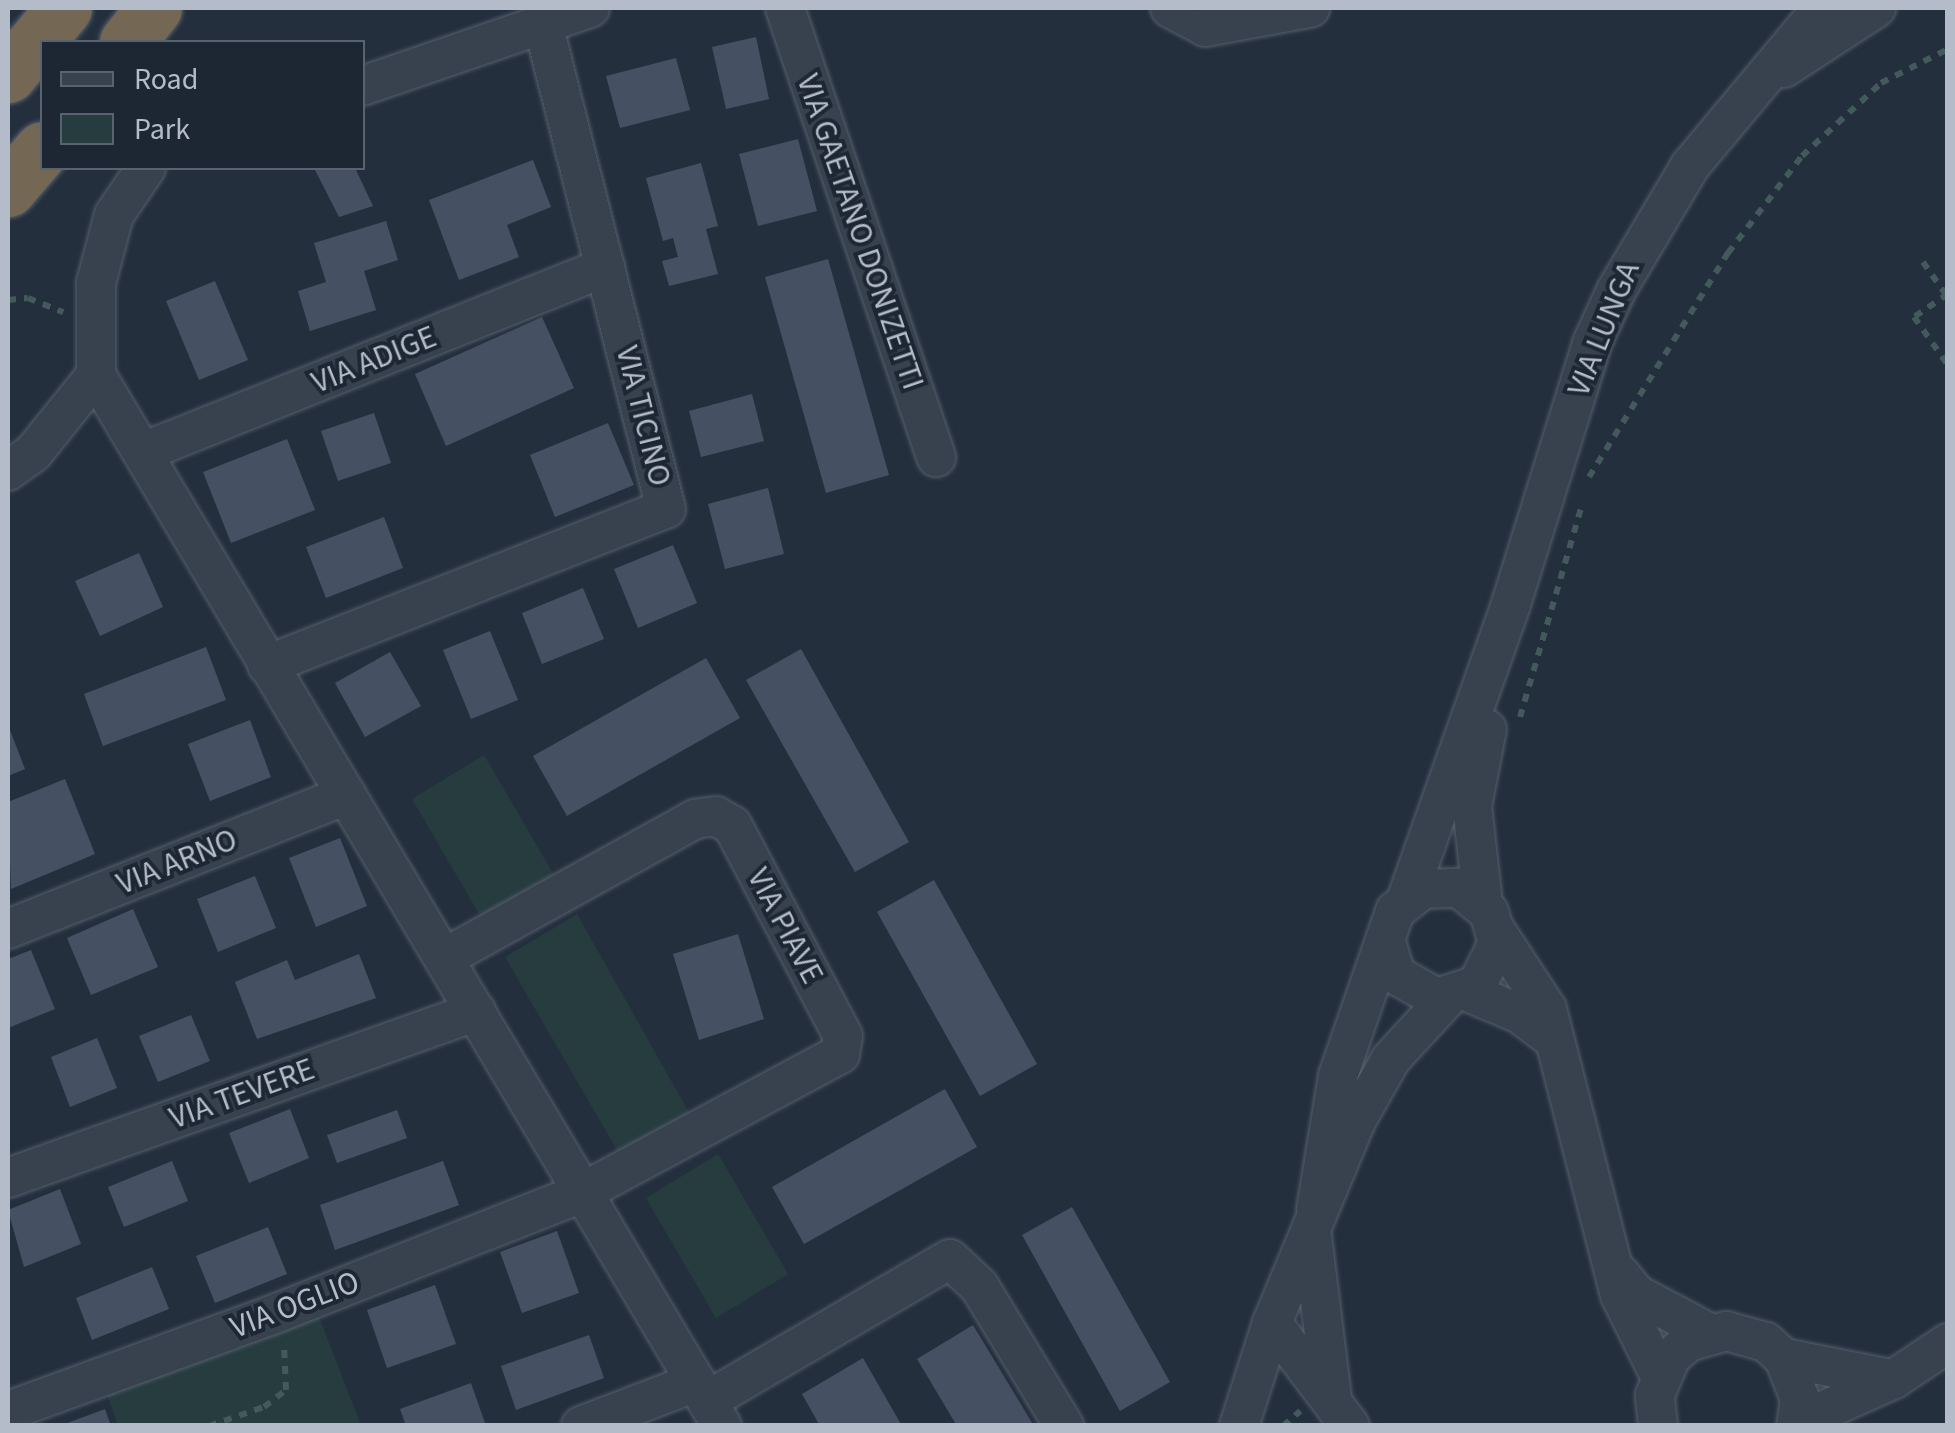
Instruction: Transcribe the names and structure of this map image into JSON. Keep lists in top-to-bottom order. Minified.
{"streets":{"street":["VIA GAETANO DONIZETTI","VIA LUNGA","VIA ADIGE","VIA TICINO","VIA ARNO","VIA PIAVE","VIA TEVERE","VIA OGLIO"]},"crossings":[["VIA ADIGE","VIA TICINO"],["VIA PIAVE","VIA OGLIO"]],"legend":["Road","Park"]}
